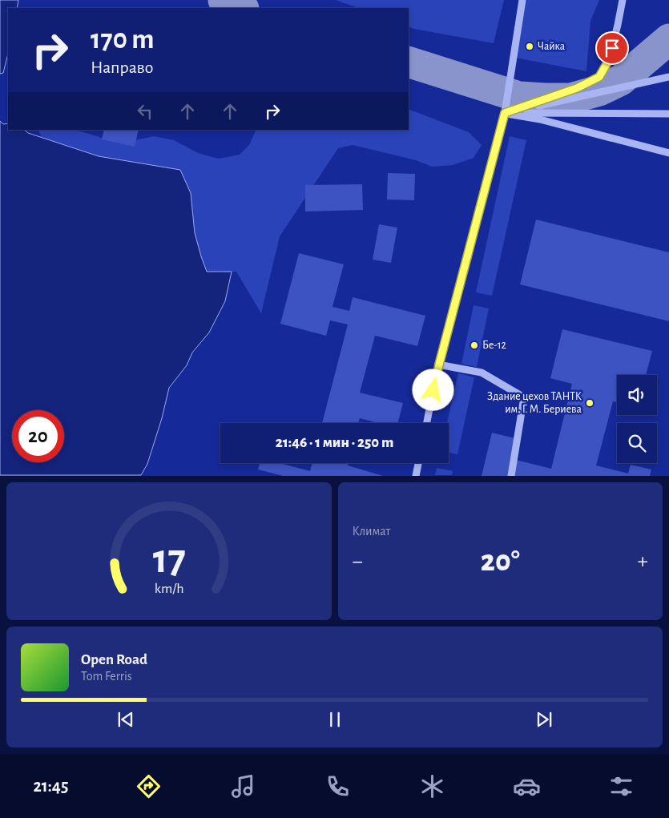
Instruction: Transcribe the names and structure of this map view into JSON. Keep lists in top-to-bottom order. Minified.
{"places":["Чайка","Бе-12","Здание цехов ТАНТК им. Г. М. Бериева"],"page":{"turn":["170 m","Направо"],"limit":"20","trip":"21:46 · 1 мин · 250 m","tile":"Климат","heat":["−","20°","+"],"song":["Open Road","Tom Ferris"],"tabs":"21:45","gauge":["17","km/h"]}}
